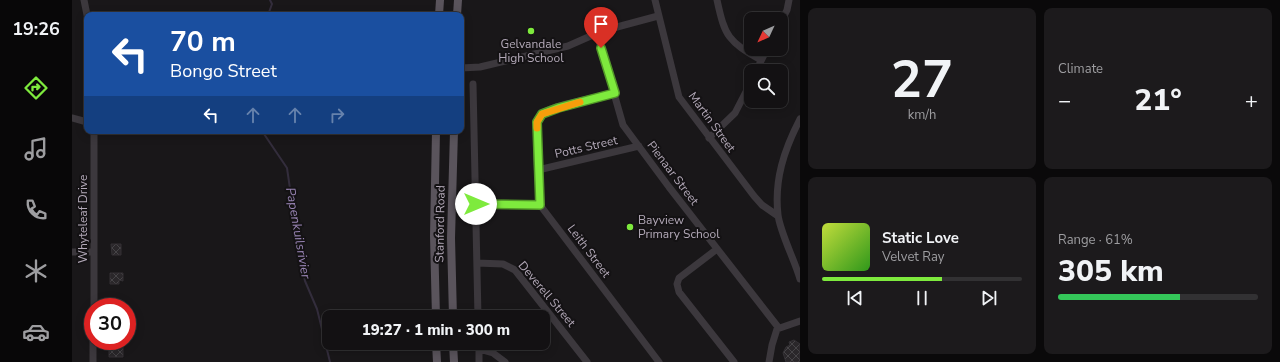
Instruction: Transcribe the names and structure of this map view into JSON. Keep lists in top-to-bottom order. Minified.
{"streets":{"main road":["Stanford Road"],"street":["Martin Street","Potts Street","Pienaar Street","Whyteleaf Drive","Leith Street","Deverell Street"]},"crossings":[["Potts Street","Pienaar Street"]],"water":["Papenkuilsrivier"],"places":["Gelvandale High School","Bayview Primary School"],"north":"bottom left","page":{"tabs":"19:26","tile":[["27","km/h"],"Climate",["Range · 61%","305 km"]],"turn":["70 m","Bongo Street"],"heat":["−","21°","+"],"song":["Static Love","Velvet Ray"],"limit":"30","trip":"19:27 · 1 min · 300 m"}}
